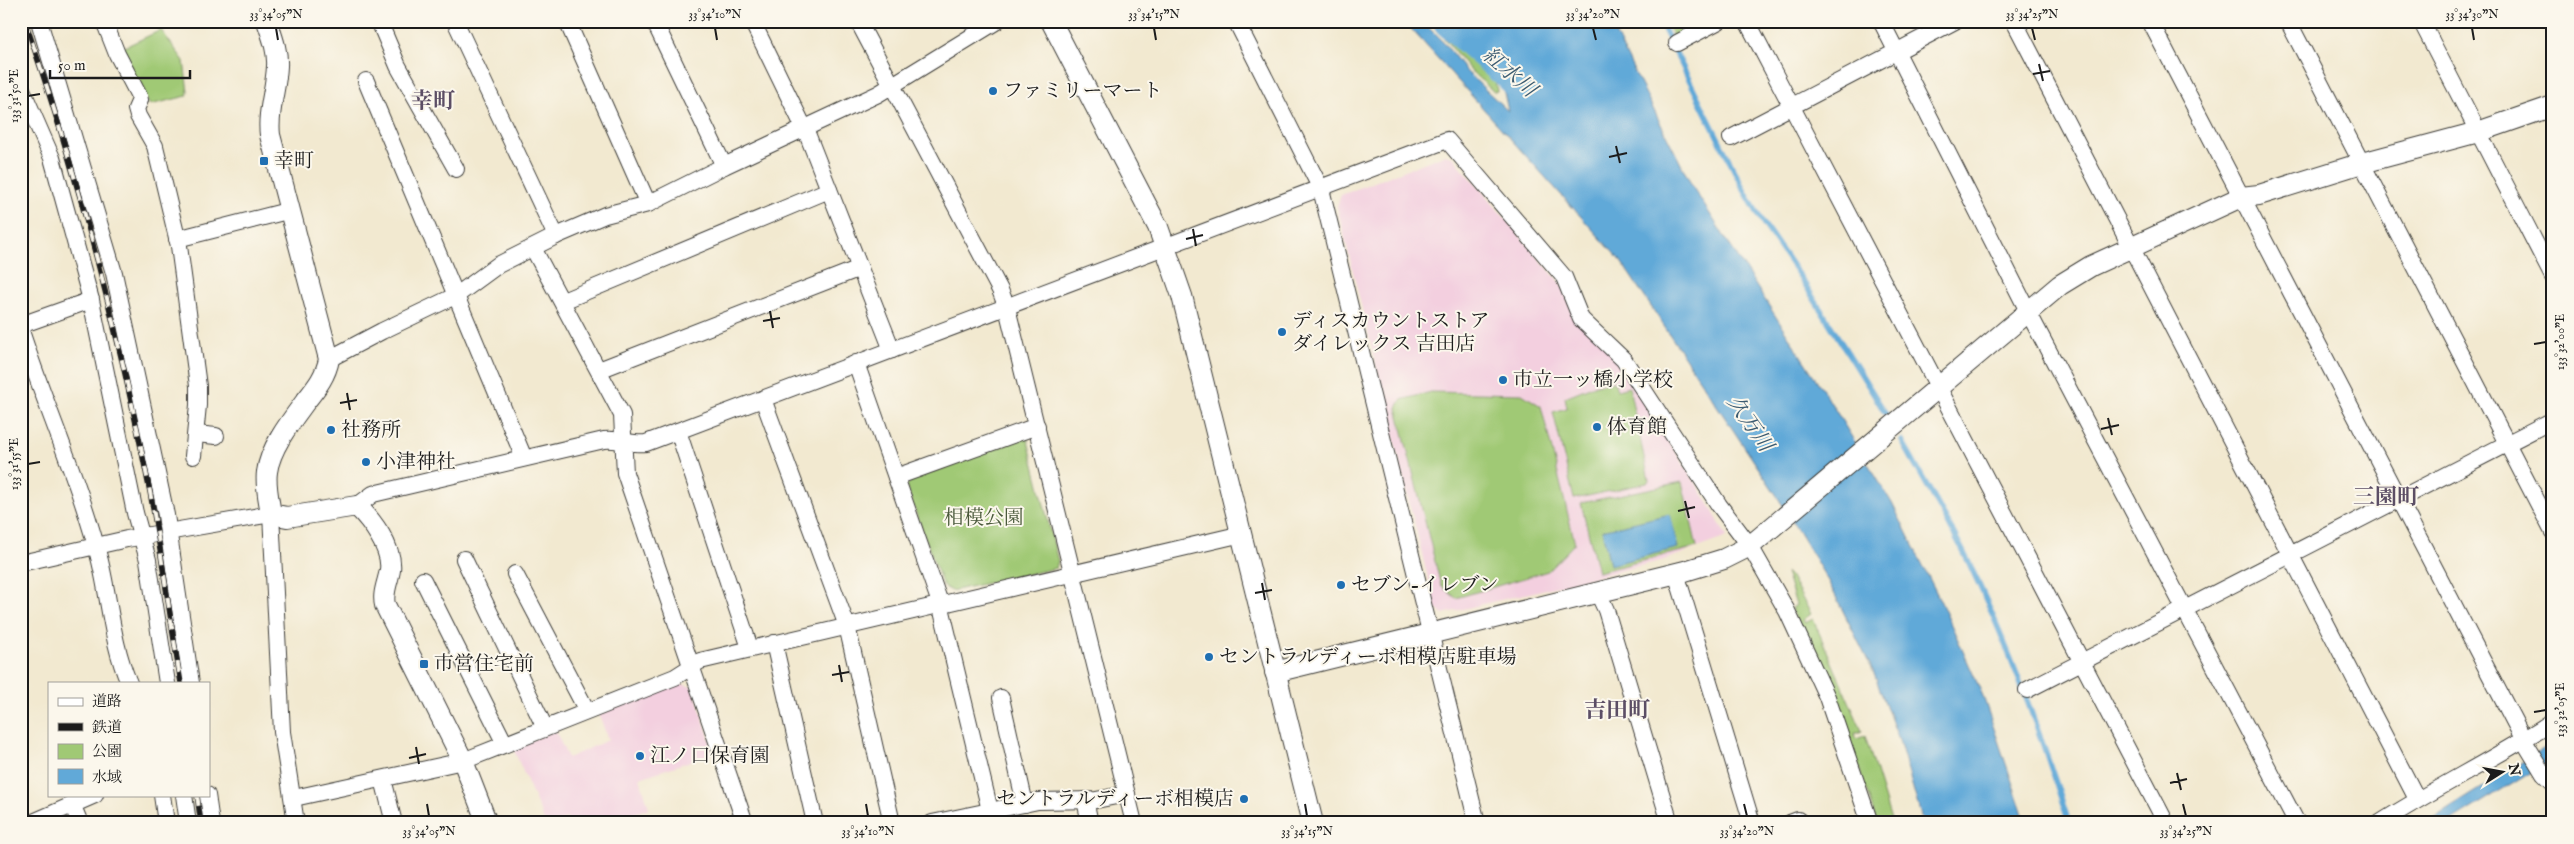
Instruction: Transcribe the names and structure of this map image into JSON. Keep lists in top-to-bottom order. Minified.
{"districts":["幸町","三園町","吉田町"],"water":["紅水川","久万川"],"parks":["相模公園"],"places":{"other":["ファミリーマート","ディスカウントストア ダイレックス 吉田店","市立一ッ橋小学校","体育館","社務所","小津神社","セブン-イレブン","セントラルディーボ相模店駐車場","江ノ口保育園","セントラルディーボ相模店"],"transit":["幸町","市営住宅前"]},"legend":["道路","鉄道","公園","水域"],"scale_bar":"50 m","north":"right","coordinates":["33°34'05\"N","33°34'10\"N","33°34'15\"N","33°34'20\"N","33°34'25\"N","33°34'30\"N","133°31'50\"E","133°32'00\"E","133°31'55\"E","133°32'05\"E"]}
